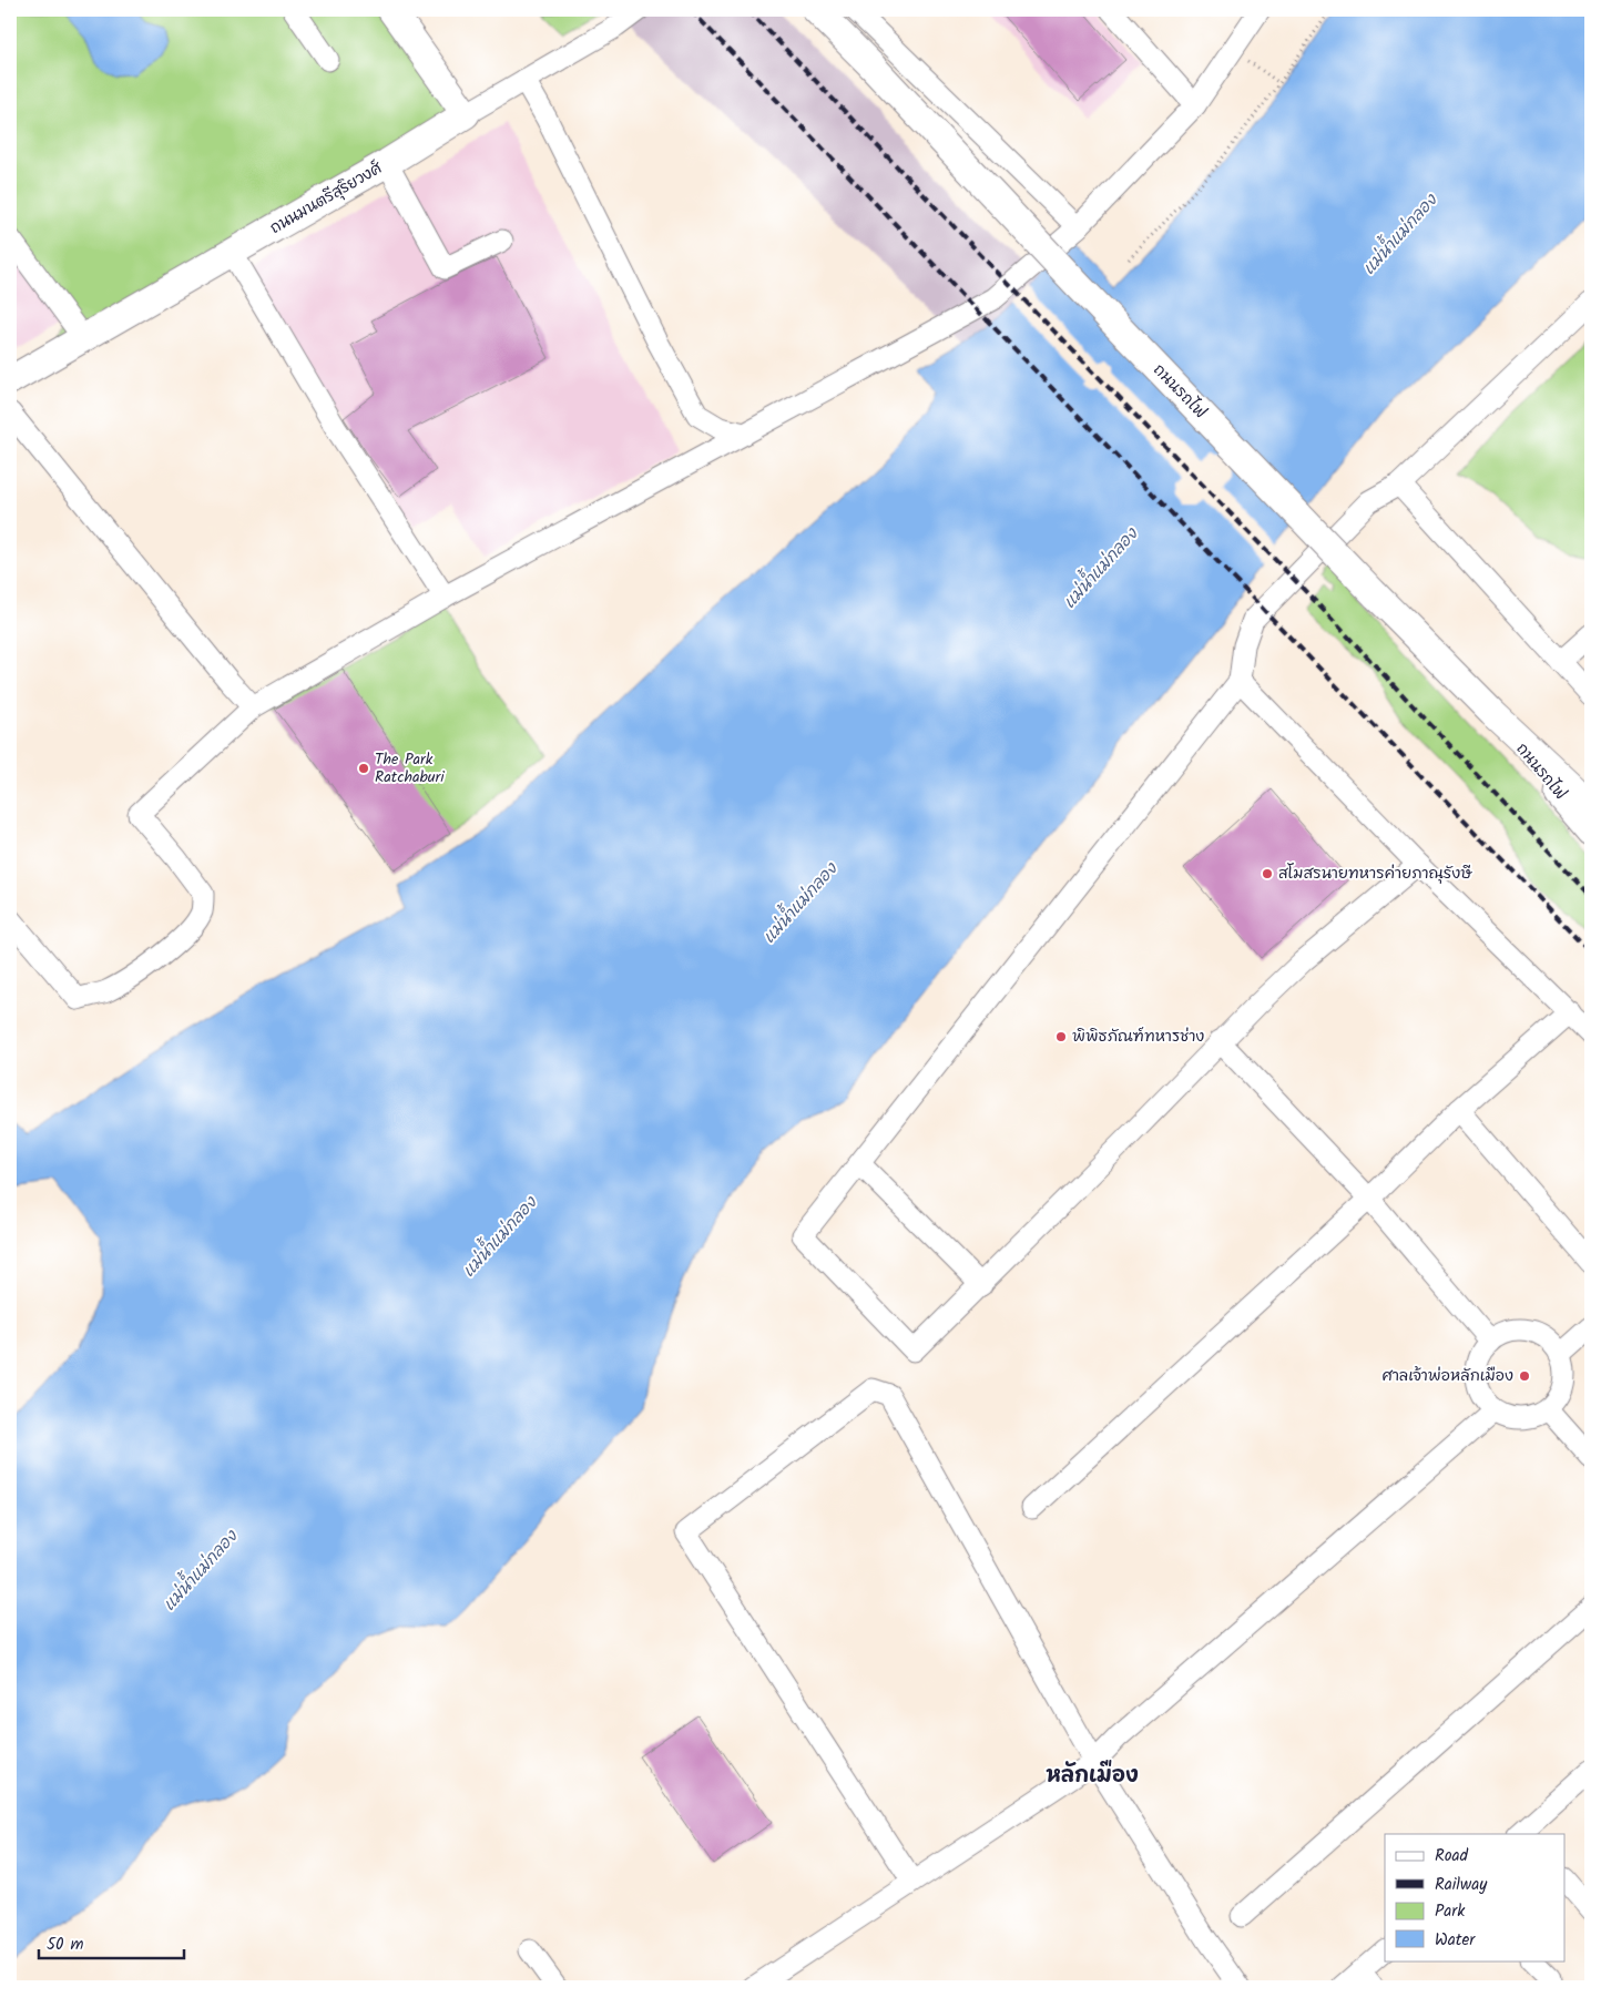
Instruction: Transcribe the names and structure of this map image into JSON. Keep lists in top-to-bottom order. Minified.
{"streets":{"main road":["ถนนมนตรีสุริยวงศ์","ถนนรถไฟ"]},"districts":["หลักเมือง"],"water":["แม่น้ำแม่กลอง"],"places":["The Park Ratchaburi","สโมสรนายทหารค่ายภาณุรังษี","พิพิธภัณฑ์ทหารช่าง","ศาลเจ้าพ่อหลักเมือง"],"legend":["Road","Railway","Park","Water"],"scale_bar":"50 m"}
